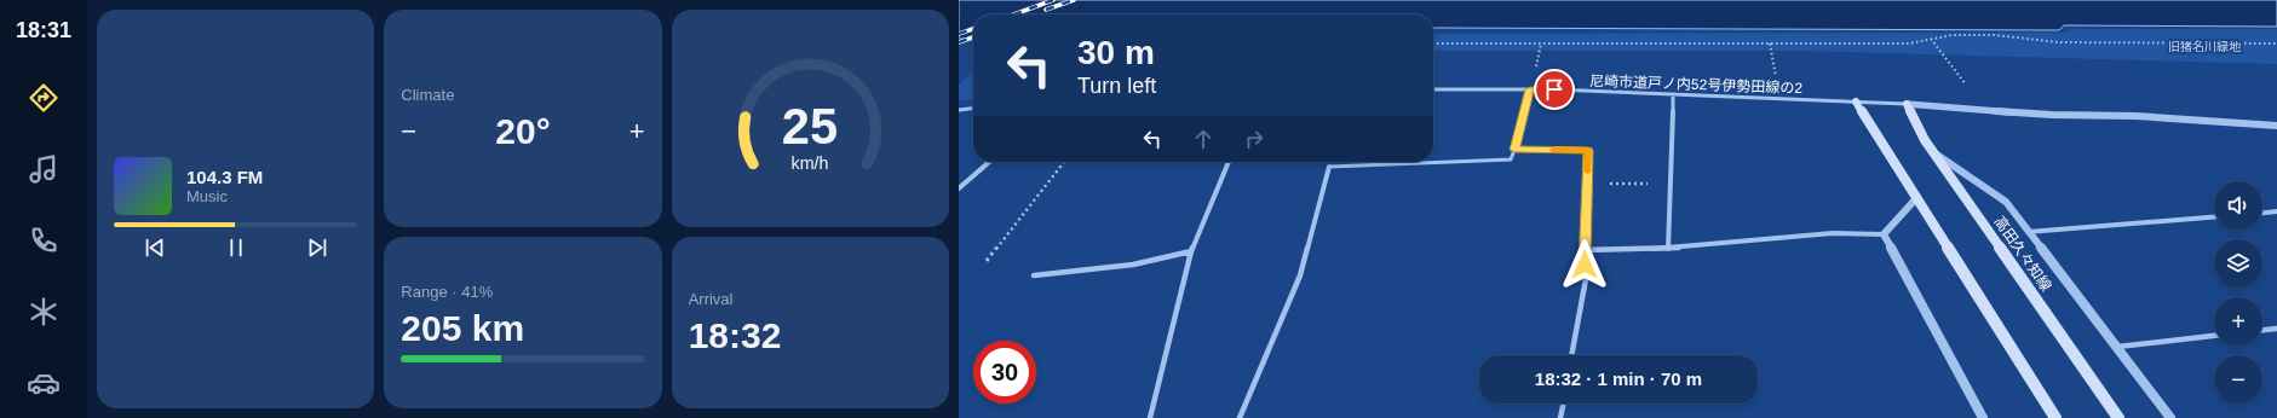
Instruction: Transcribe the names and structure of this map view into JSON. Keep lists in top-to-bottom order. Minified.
{"streets":{"main road":["高田久々知線"],"street":["尼崎市道戸ノ内52号伊勢田線の2"]},"crossings":[["尼崎市道戸ノ内52号伊勢田線の2","高田久々知線"]],"parks":["旧猪名川緑地"],"page":{"tabs":"18:31","tile":["Climate",["Range · 41%","205 km"],["Arrival","18:32"]],"turn":["30 m","Turn left"],"heat":["−","20°","+"],"song":["104.3 FM","Music"],"map_buttons":["+","−"],"limit":"30","trip":"18:32 · 1 min · 70 m","gauge":["25","km/h"]}}
